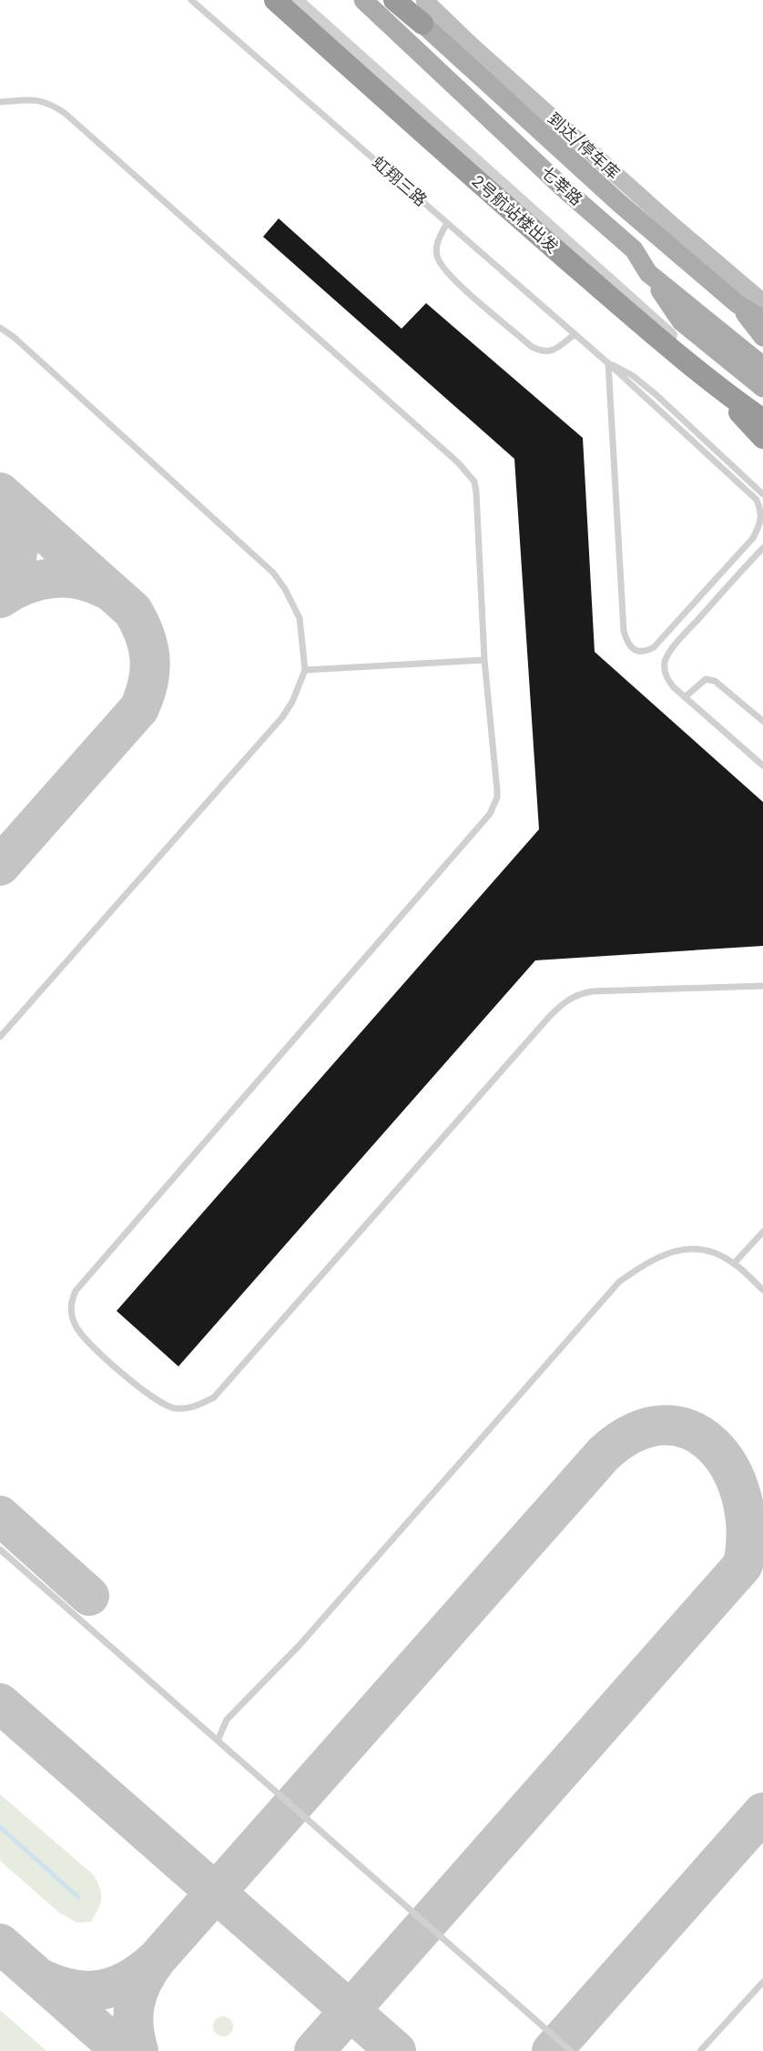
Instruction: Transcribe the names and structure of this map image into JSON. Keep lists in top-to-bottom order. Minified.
{"streets":{"highway":["2号航站楼出发"],"main road":["到达/停车库","七莘路"],"lane":["虹翔三路"]}}
